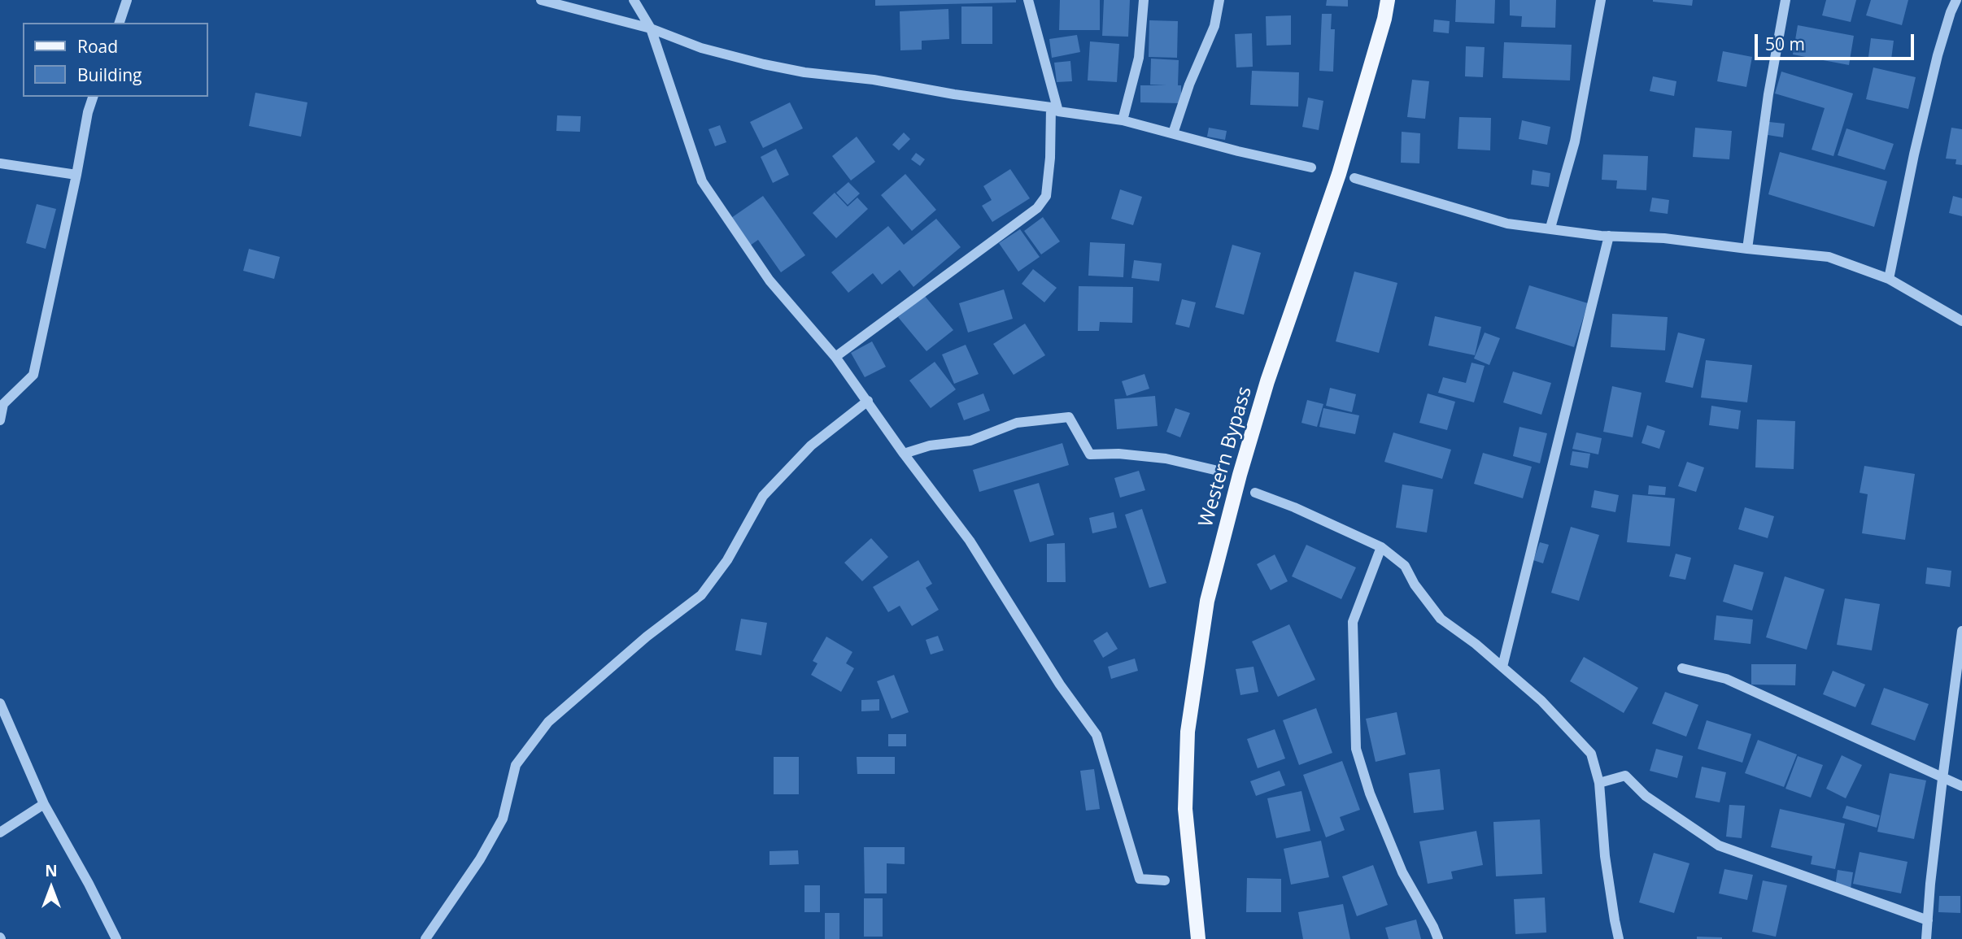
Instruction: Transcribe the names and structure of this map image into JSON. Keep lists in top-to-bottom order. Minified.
{"streets":{"main road":["Western Bypass"]},"legend":["Road","Building"],"scale_bar":"50 m","north":"top"}
